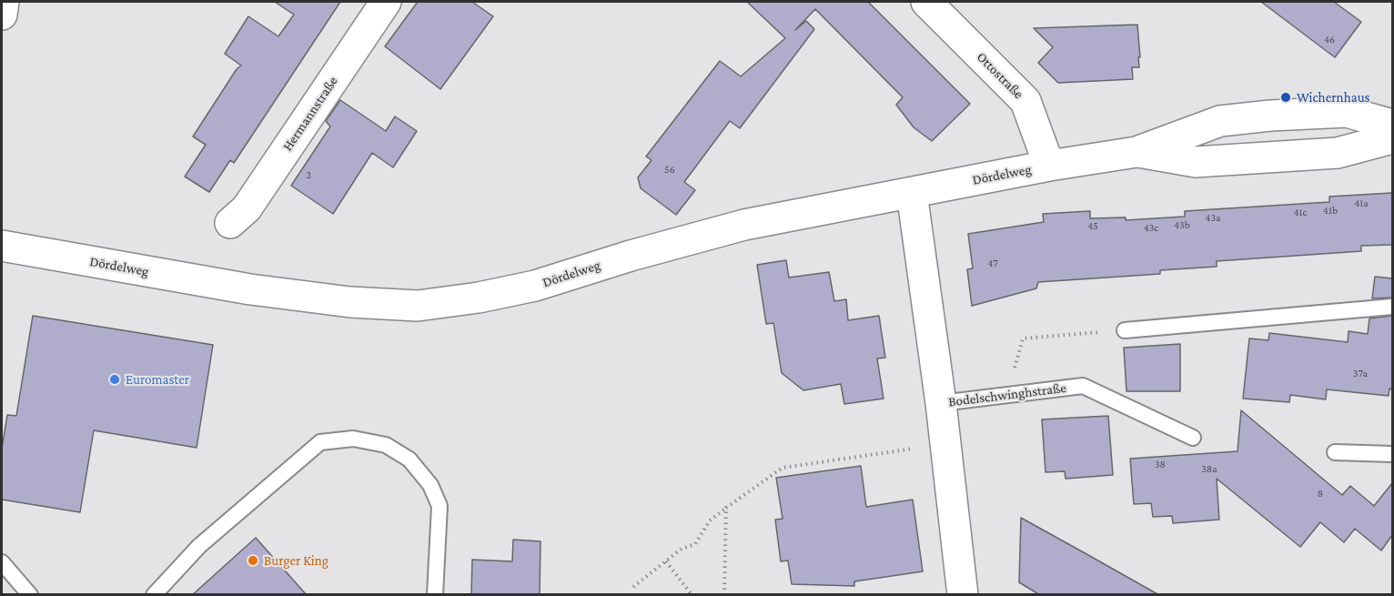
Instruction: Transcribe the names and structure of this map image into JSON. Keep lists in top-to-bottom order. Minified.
{"streets":{"street":["Ottostraße","Hermannstraße","Dördelweg","Bodelschwinghstraße"]},"crossings":[["Ottostraße","Dördelweg"],["Dördelweg","Bodelschwinghstraße"]],"places":["Wichernhaus","Euromaster","Burger King"],"house_numbers":["46","56","2","41a","41b","41c","43a","43b","45","43c","47","37a","38","38a","8"]}
